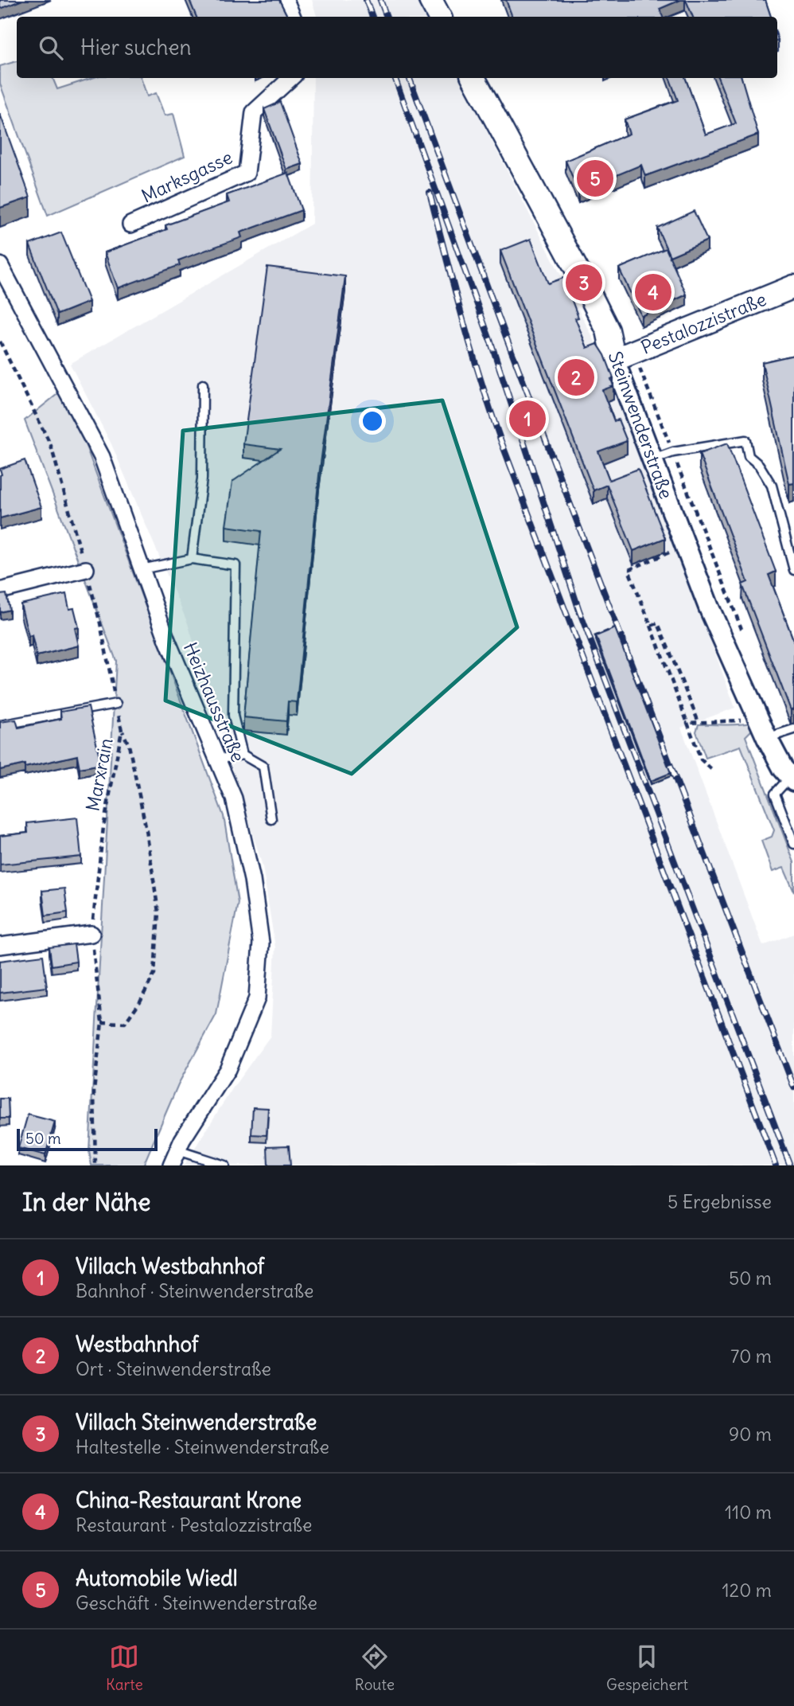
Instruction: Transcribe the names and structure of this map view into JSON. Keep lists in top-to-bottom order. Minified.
{"streets":{"main road":["Pestalozzistraße","Steinwenderstraße"],"street":["Marksgasse","Heizhausstraße"],"path":["Marxrain"]},"crossings":[["Pestalozzistraße","Steinwenderstraße"]],"scale_bar":"50 m","page":{"search":"Hier suchen","pins":["5","3","4","2","1"],"scale":"50 m","heading":["In der Nähe","5 Ergebnisse"],"list":[{"mark":"1","name":"Villach Westbahnhof","note":"Bahnhof · Steinwenderstraße","value":"50 m"},{"mark":"2","name":"Westbahnhof","note":"Ort · Steinwenderstraße","value":"70 m"},{"mark":"3","name":"Villach Steinwenderstraße","note":"Haltestelle · Steinwenderstraße","value":"90 m"},{"mark":"4","name":"China-Restaurant Krone","note":"Restaurant · Pestalozzistraße","value":"110 m"},{"mark":"5","name":"Automobile Wiedl","note":"Geschäft · Steinwenderstraße","value":"120 m"}],"nav":["Karte","Route","Gespeichert"]}}
